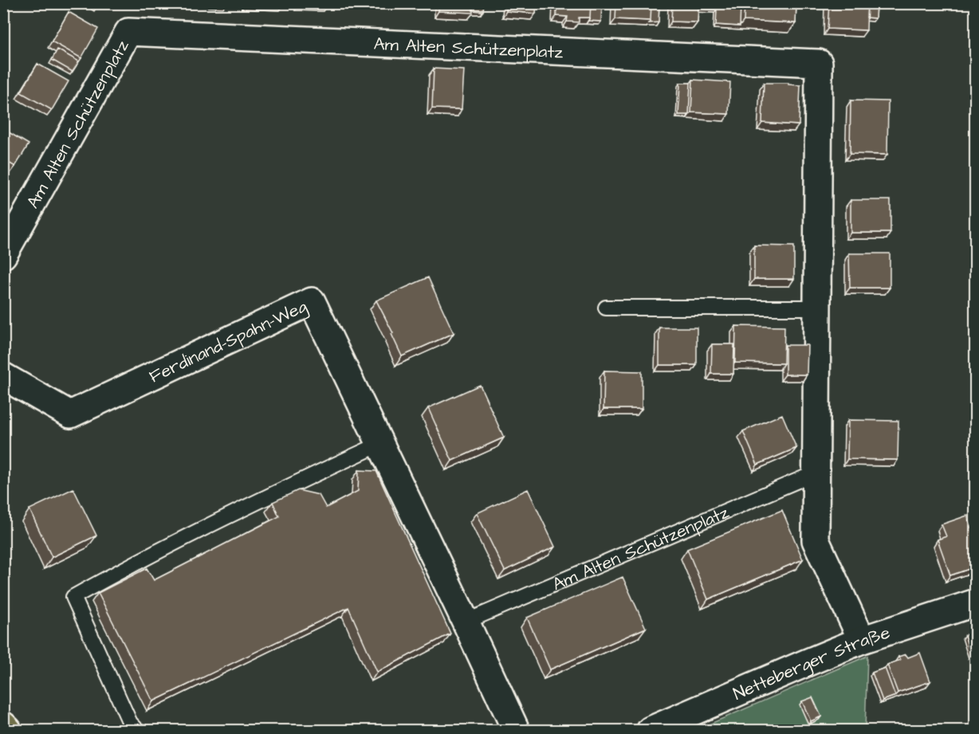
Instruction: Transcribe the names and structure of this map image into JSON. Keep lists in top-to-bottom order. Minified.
{"streets":{"street":["Am Alten Schützenplatz","Ferdinand-Spahn-Weg","Netteberger Straße"]},"crossings":[["Am Alten Schützenplatz","Ferdinand-Spahn-Weg"],["Am Alten Schützenplatz","Netteberger Straße"]]}
